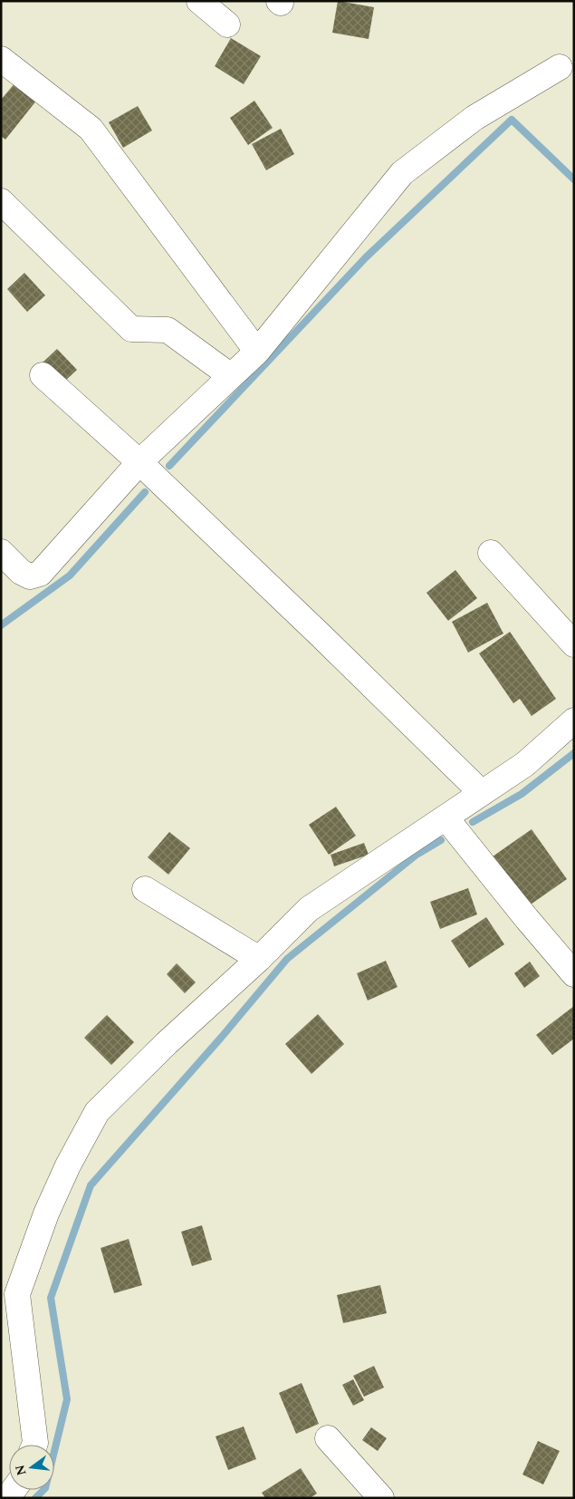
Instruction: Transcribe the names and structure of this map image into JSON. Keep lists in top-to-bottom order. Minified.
{"north":"left"}
